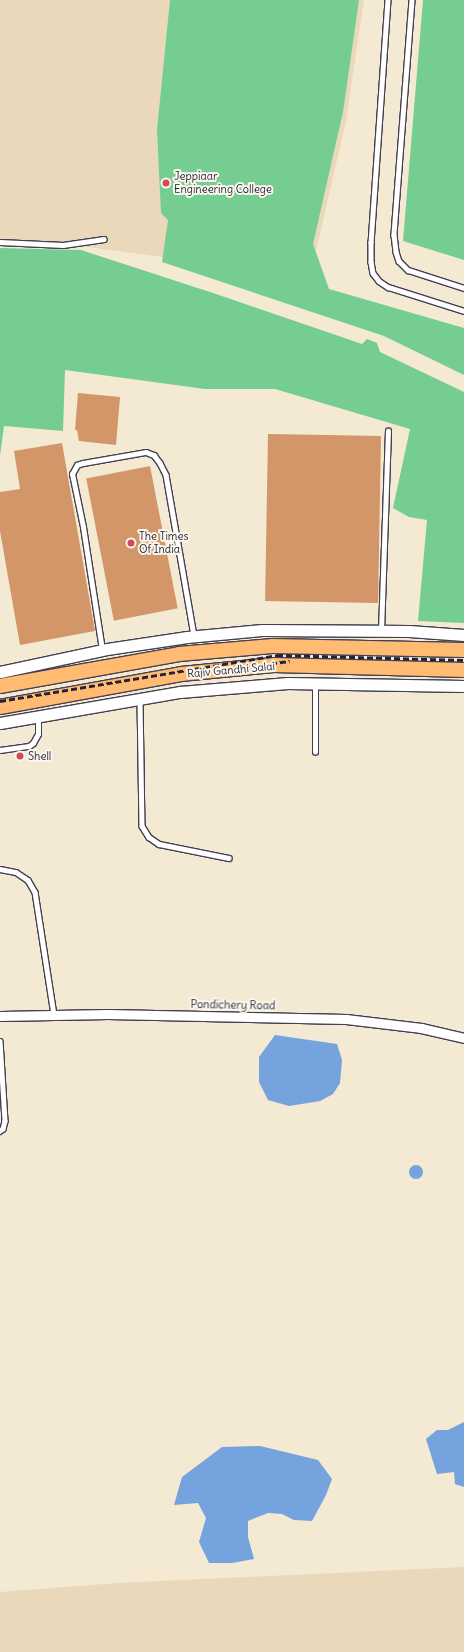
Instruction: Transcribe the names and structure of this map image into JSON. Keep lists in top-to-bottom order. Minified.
{"streets":{"main road":["Rajiv Gandhi Salai"],"street":["Pondichery Road"]},"places":["Jeppiaar Engineering College","The Times Of India","Shell"]}
